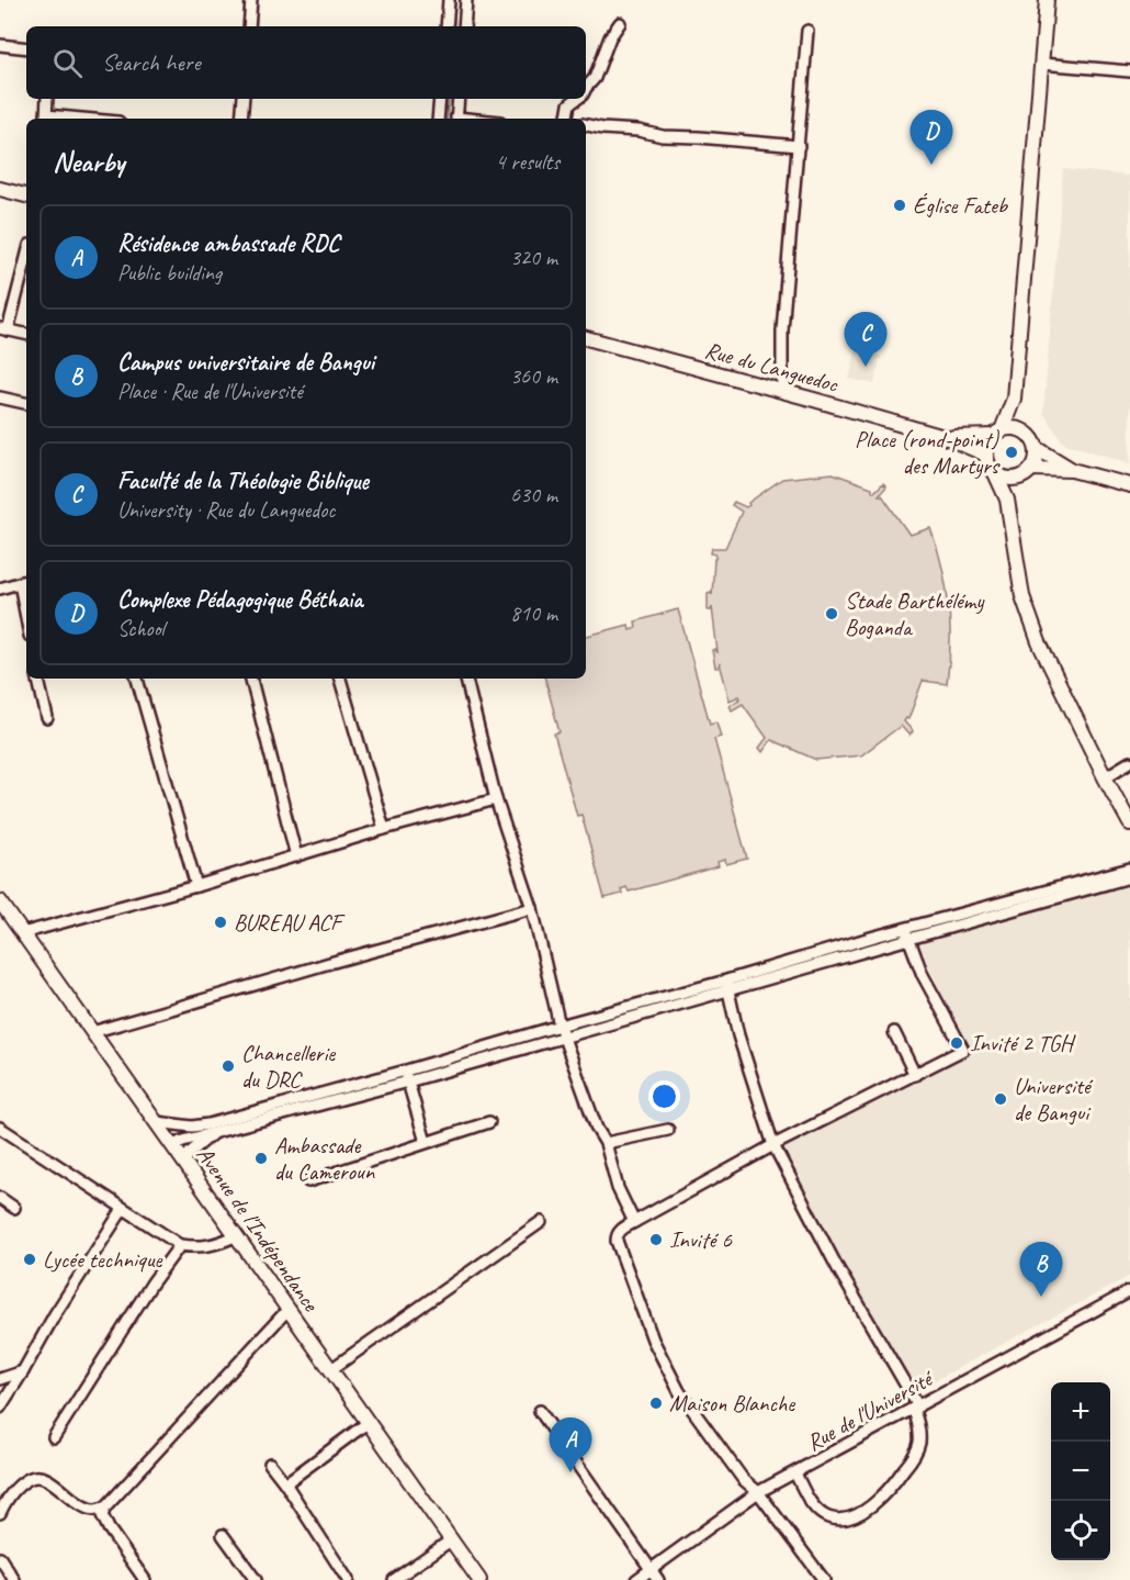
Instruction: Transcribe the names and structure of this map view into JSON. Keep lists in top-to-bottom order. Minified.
{"streets":{"main road":["Rue du Languedoc","Avenue de l'Indépendance"],"street":["Rue de l'Université"]},"places":["Église Fateb","Place (rond-point) des Martyrs","Stade Barthélémy Boganda","BUREAU ACF","Invité 2 TGH","Chancellerie du DRC","Université de Bangui","Ambassade du Cameroun","Invité 6","Lycée technique","Maison Blanche"],"page":{"search":"Search here","pins":["D","C","B","A"],"heading":["Nearby","4 results"],"list":[{"mark":"A","name":"Résidence ambassade RDC","note":"Public building","value":"320 m"},{"mark":"B","name":"Campus universitaire de Bangui","note":"Place · Rue de l'Université","value":"360 m"},{"mark":"C","name":"Faculté de la Théologie Biblique","note":"University · Rue du Languedoc","value":"630 m"},{"mark":"D","name":"Complexe Pédagogique Béthaia","note":"School","value":"810 m"}],"map_buttons":["+","−"]}}
